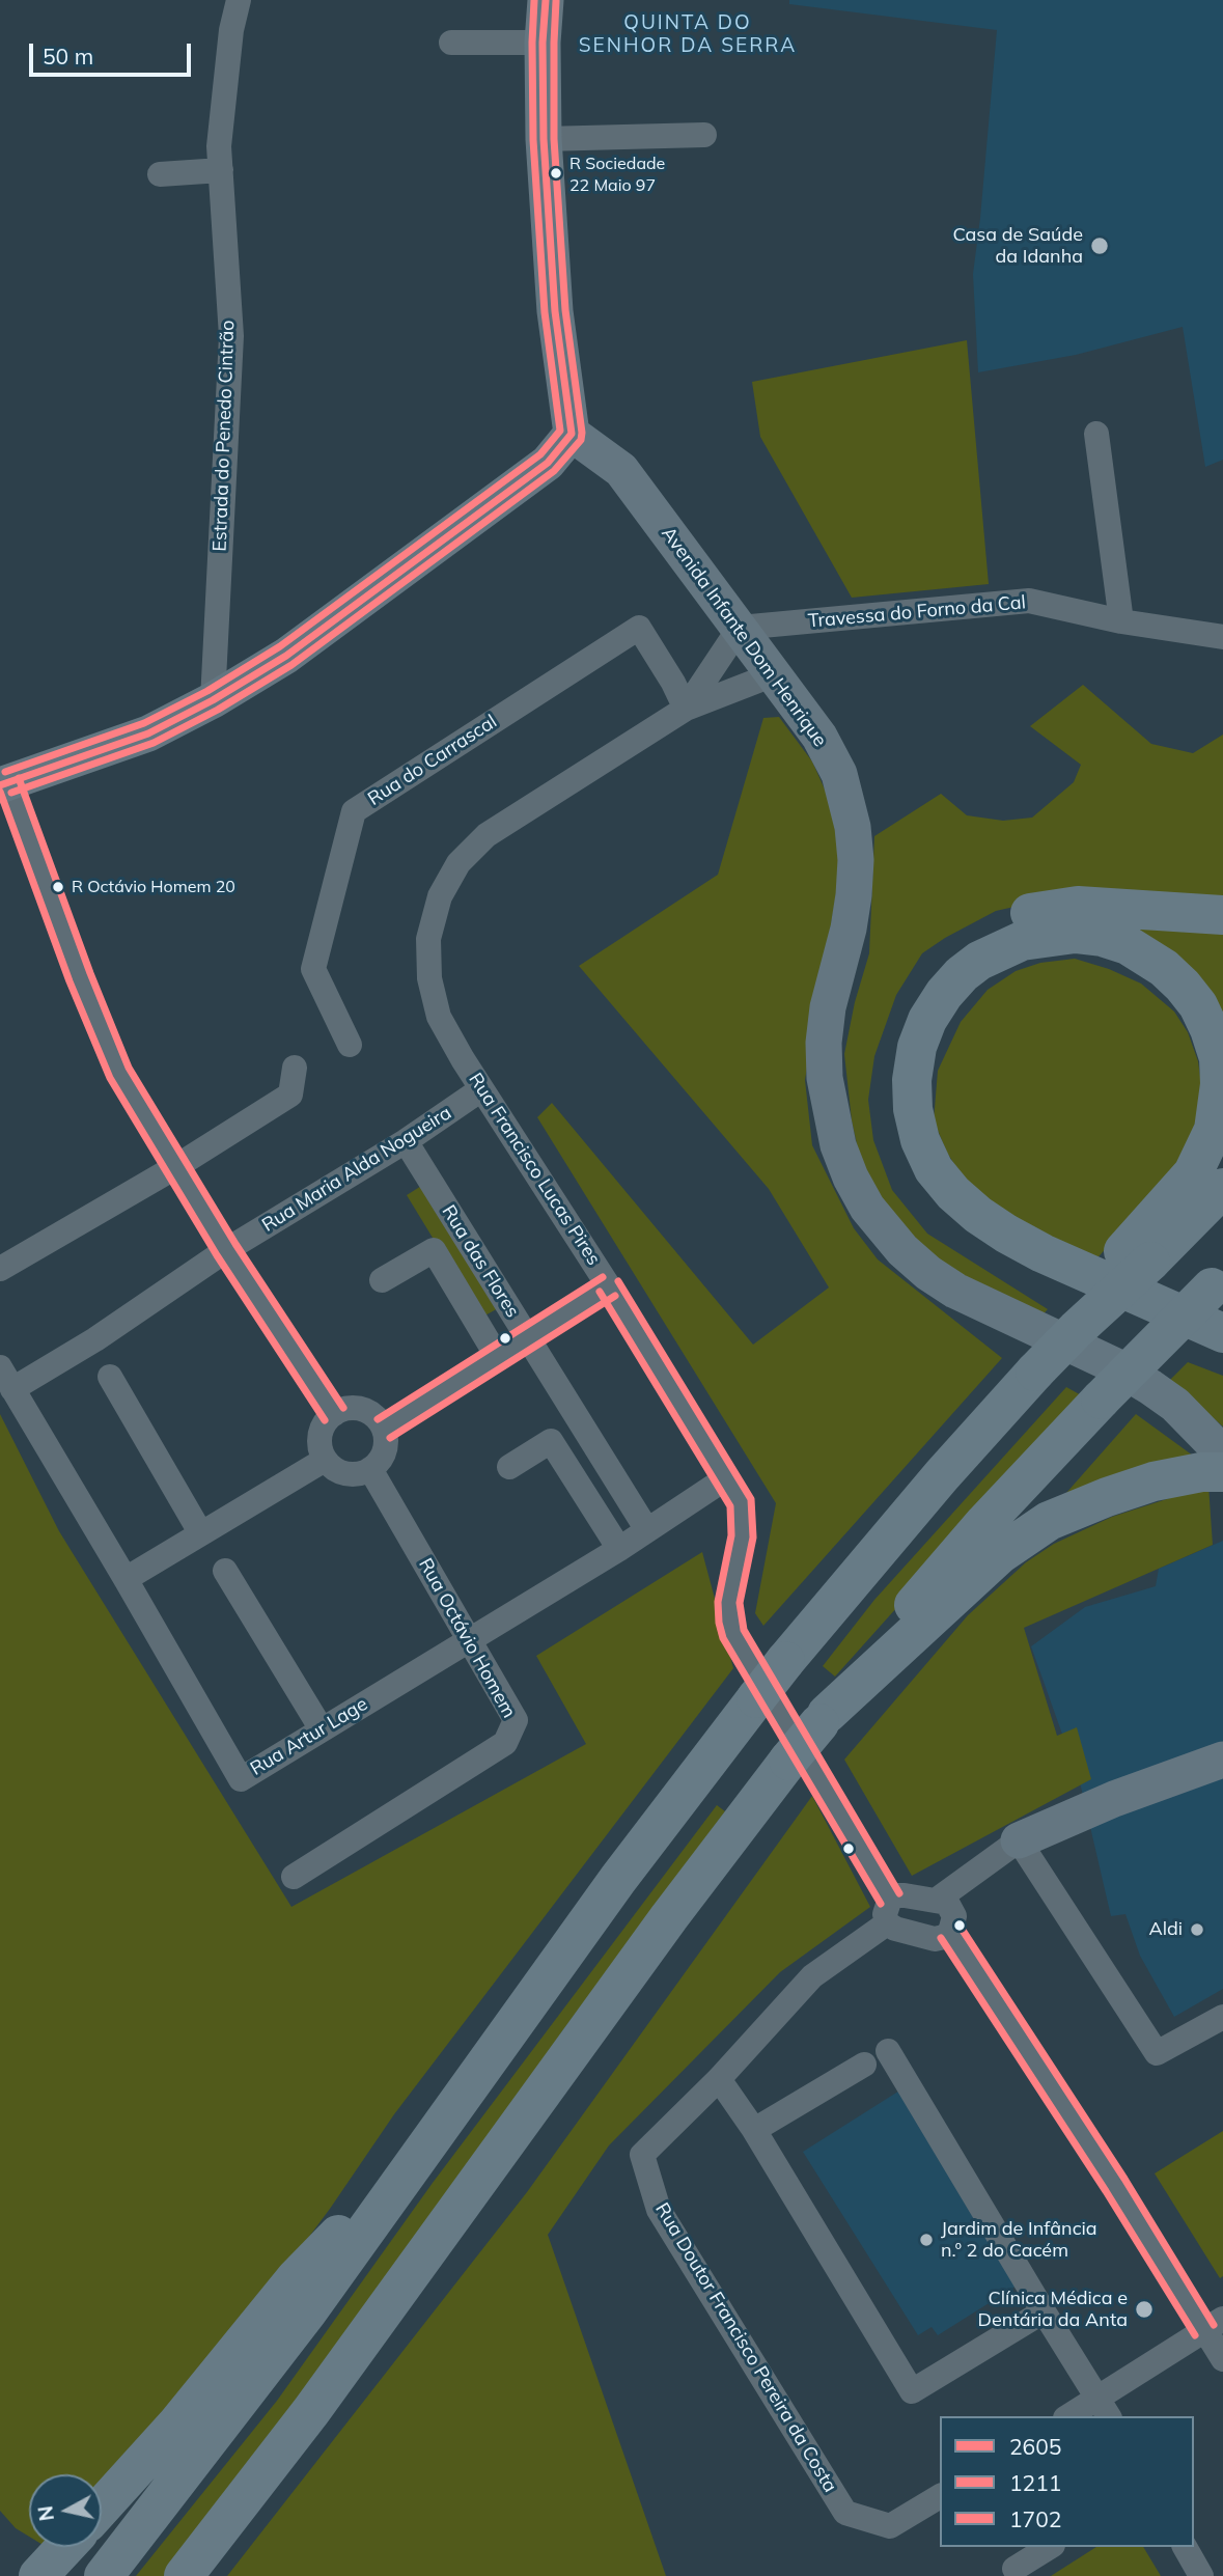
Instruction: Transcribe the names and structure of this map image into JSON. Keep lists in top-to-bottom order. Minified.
{"streets":{"street":["Estrada do Penedo Cintrão","Travessa do Forno da Cal","Avenida Infante Dom Henrique","Rua do Carrascal","Rua Maria Alda Nogueira","Rua Francisco Lucas Pires","Rua das Flores","Rua Octávio Homem","Rua Artur Lage","Rua Doutor Francisco Pereira da Costa"]},"crossings":[["Travessa do Forno da Cal","Avenida Infante Dom Henrique"],["Travessa do Forno da Cal","Rua Francisco Lucas Pires"],["Avenida Infante Dom Henrique","Rua Francisco Lucas Pires"],["Rua do Carrascal","Rua Francisco Lucas Pires"],["Rua Maria Alda Nogueira","Rua Francisco Lucas Pires"],["Rua Maria Alda Nogueira","Rua das Flores"],["Rua Maria Alda Nogueira","Rua Artur Lage"],["Rua Francisco Lucas Pires","Rua Artur Lage"],["Rua das Flores","Rua Artur Lage"],["Rua Octávio Homem","Rua Artur Lage"]],"districts":["QUINTA DO SENHOR DA SERRA"],"places":["R Sociedade 22 Maio 97","Casa de Saúde da Idanha","R Octávio Homem 20","Aldi","Jardim de Infância n.º 2 do Cacém","Clínica Médica e Dentária da Anta"],"lines":["transit line 2605","transit line 1702","transit line 1211"],"legend":["2605","1211","1702"],"scale_bar":"50 m","north":"left"}
